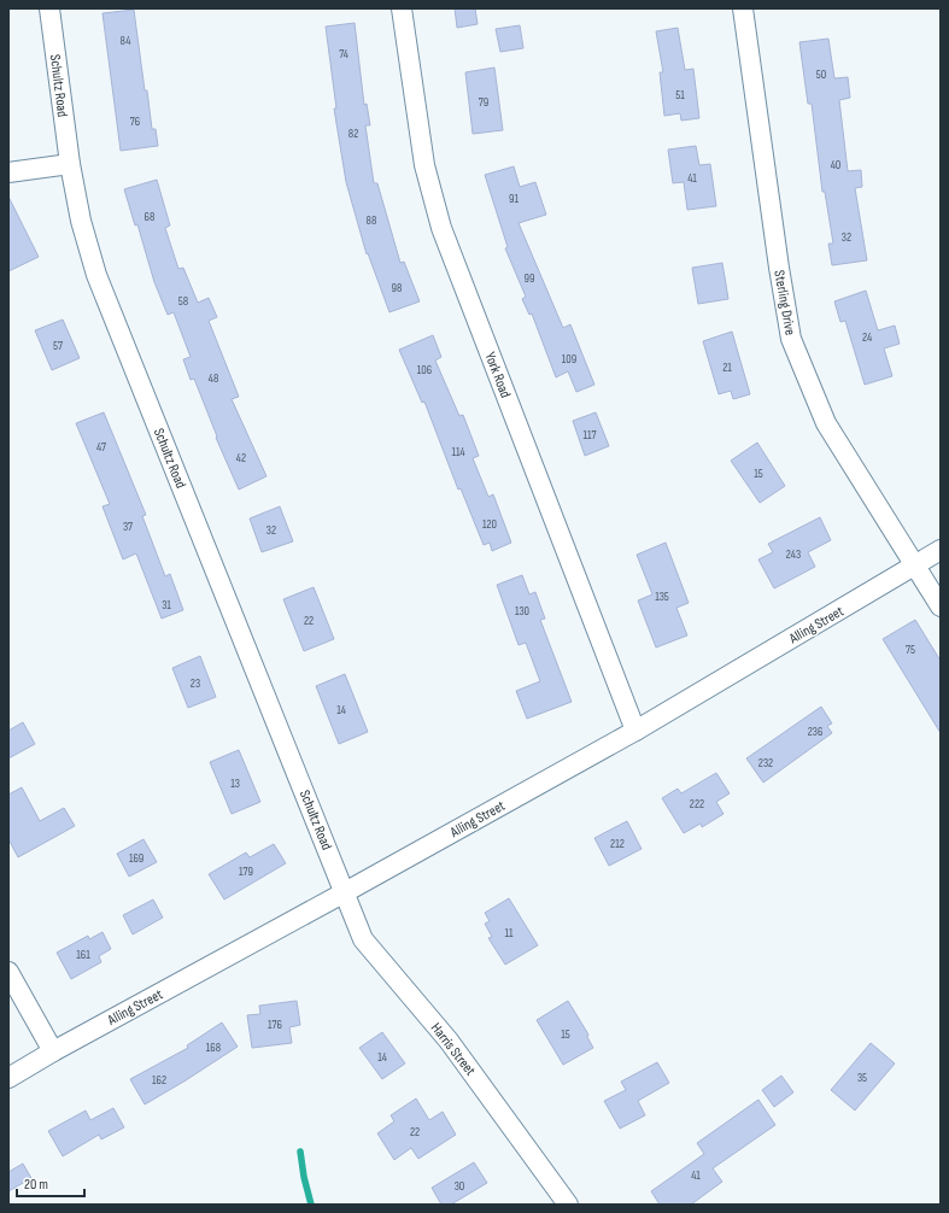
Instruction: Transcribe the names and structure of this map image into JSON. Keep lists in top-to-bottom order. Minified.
{"streets":{"street":["Schultz Road","Sterling Drive","York Road","Alling Street","Harris Street"]},"crossings":[["Schultz Road","Alling Street"],["Schultz Road","Harris Street"],["Sterling Drive","Alling Street"],["York Road","Alling Street"],["Alling Street","Harris Street"]],"house_numbers":["84","74","50","51","79","76","82","40","41","91","68","88","32","99","98","58","24","57","109","21","106","48","117","47","114","42","15","120","37","32","243","135","31","130","22","75","23","14","236","232","13","222","212","169","179","11","161","176","15","168","14","35","162","22","41","30"],"scale_bar":"20 m"}
